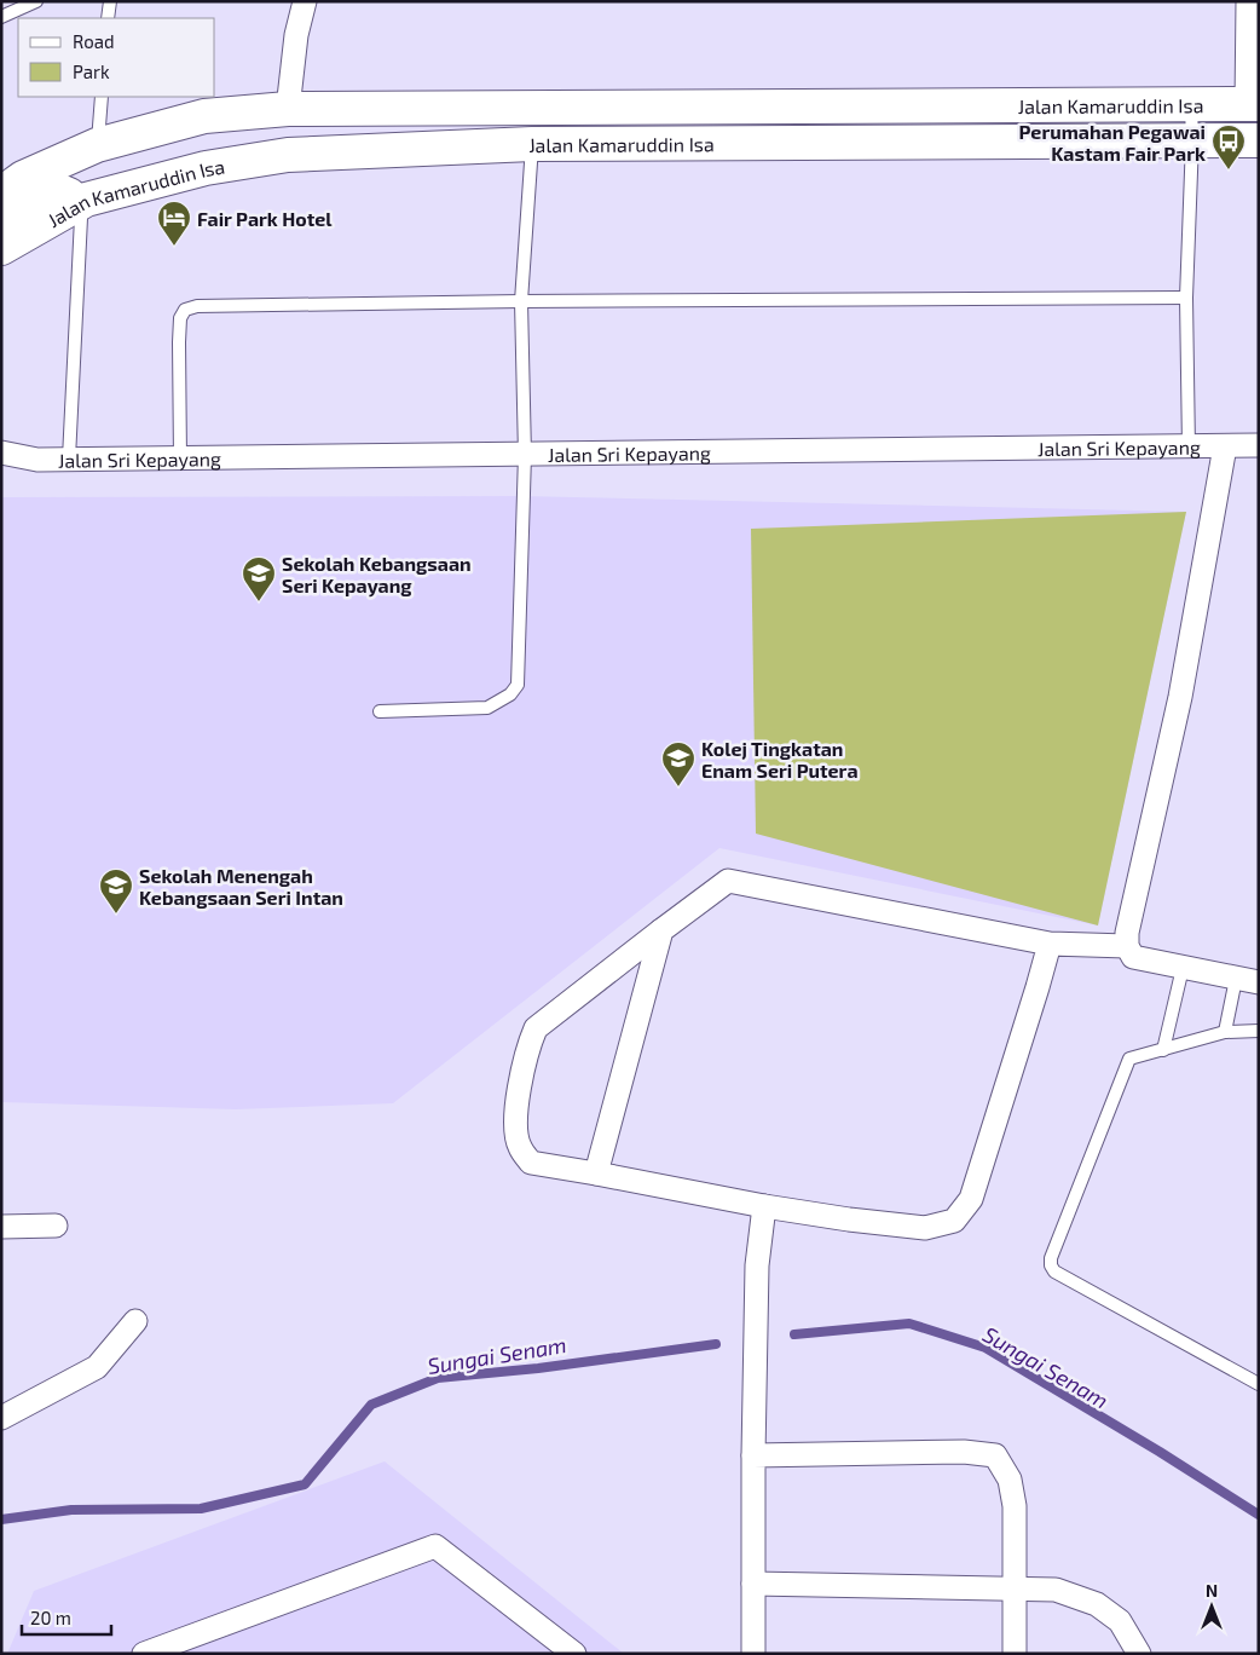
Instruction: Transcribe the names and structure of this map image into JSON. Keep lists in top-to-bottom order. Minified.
{"streets":{"main road":["Jalan Kamaruddin Isa"],"street":["Jalan Sri Kepayang"]},"water":["Sungai Senam"],"places":{"bus stop":["Perumahan Pegawai Kastam Fair Park"],"hotel":["Fair Park Hotel"],"school or university":["Sekolah Kebangsaan Seri Kepayang","Kolej Tingkatan Enam Seri Putera","Sekolah Menengah Kebangsaan Seri Intan"]},"legend":["Road","Park"],"scale_bar":"20 m","north":"top"}
